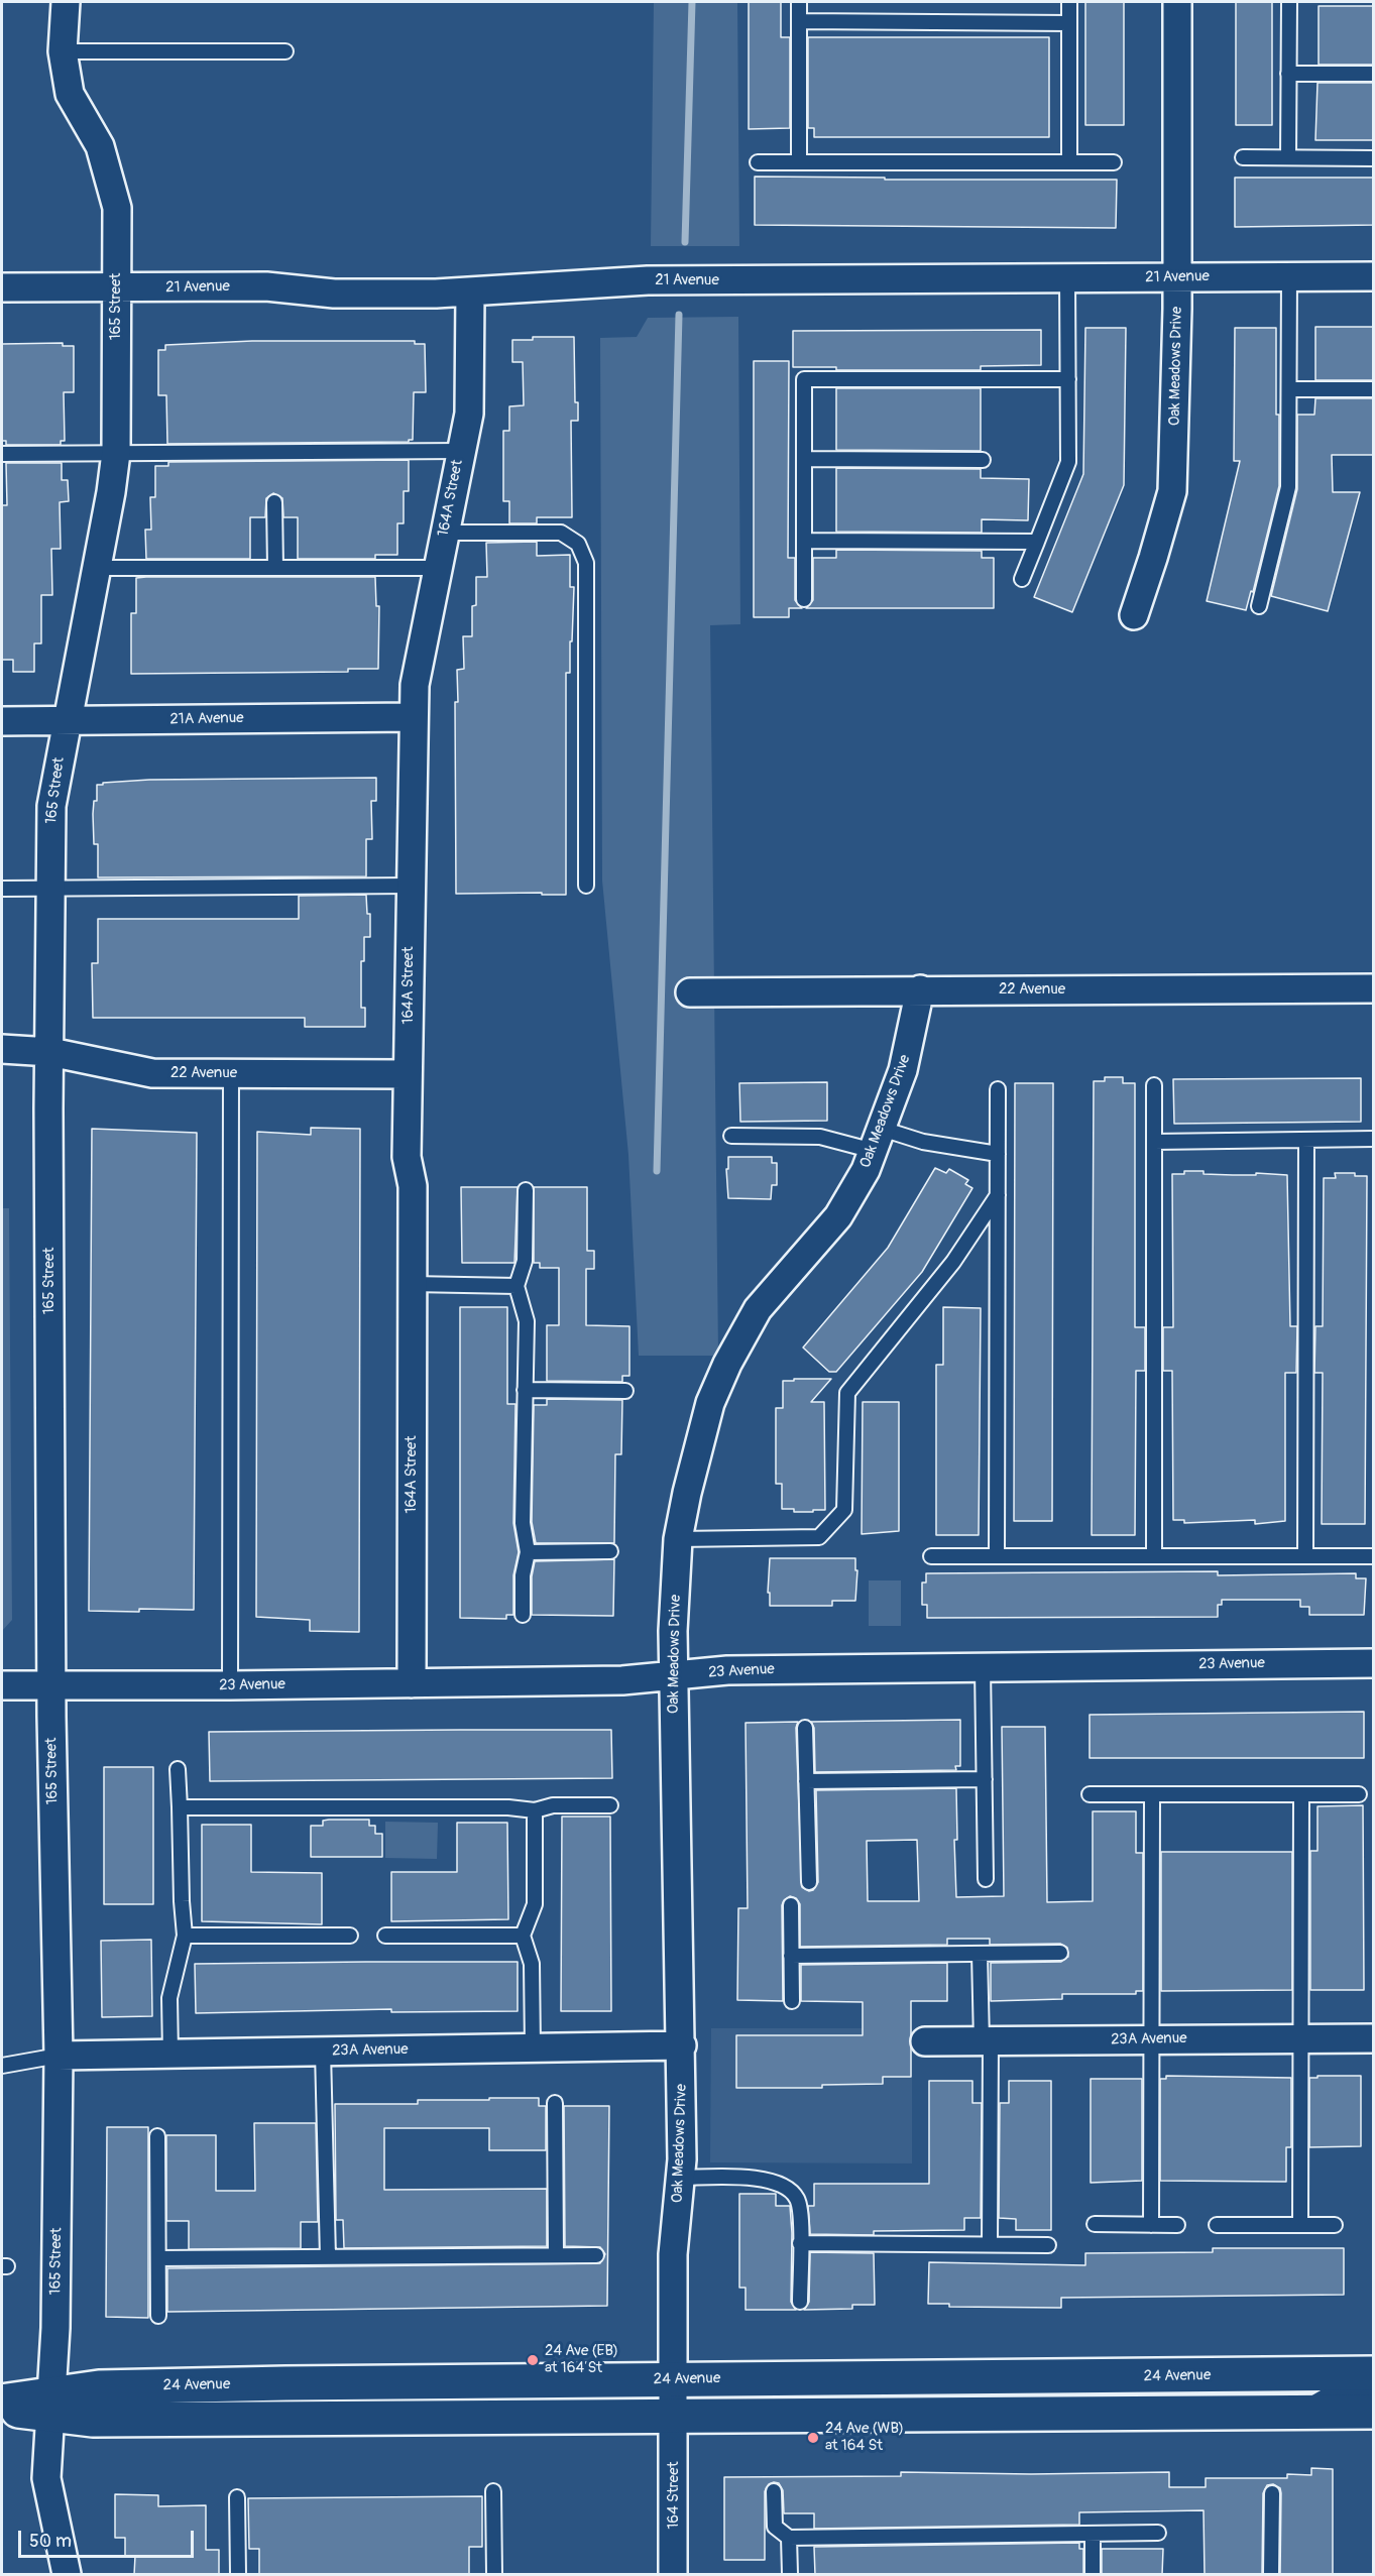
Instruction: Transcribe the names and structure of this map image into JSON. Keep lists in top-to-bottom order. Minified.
{"streets":{"main road":["24 Avenue"],"street":["21 Avenue","165 Street","Oak Meadows Drive","164A Street","21A Avenue","22 Avenue","23 Avenue","23A Avenue","164 Street"]},"crossings":[["21 Avenue","165 Street"],["21 Avenue","Oak Meadows Drive"],["21 Avenue","164A Street"],["165 Street","21A Avenue"],["165 Street","22 Avenue"],["165 Street","23 Avenue"],["165 Street","23A Avenue"],["165 Street","24 Avenue"],["Oak Meadows Drive","22 Avenue"],["Oak Meadows Drive","23 Avenue"],["Oak Meadows Drive","23A Avenue"],["Oak Meadows Drive","24 Avenue"],["Oak Meadows Drive","164 Street"],["164A Street","21A Avenue"],["164A Street","22 Avenue"],["164A Street","23 Avenue"],["24 Avenue","164 Street"]],"places":["24 Ave (EB) at 164 St","24 Ave (WB) at 164 St"],"scale_bar":"50 m"}
